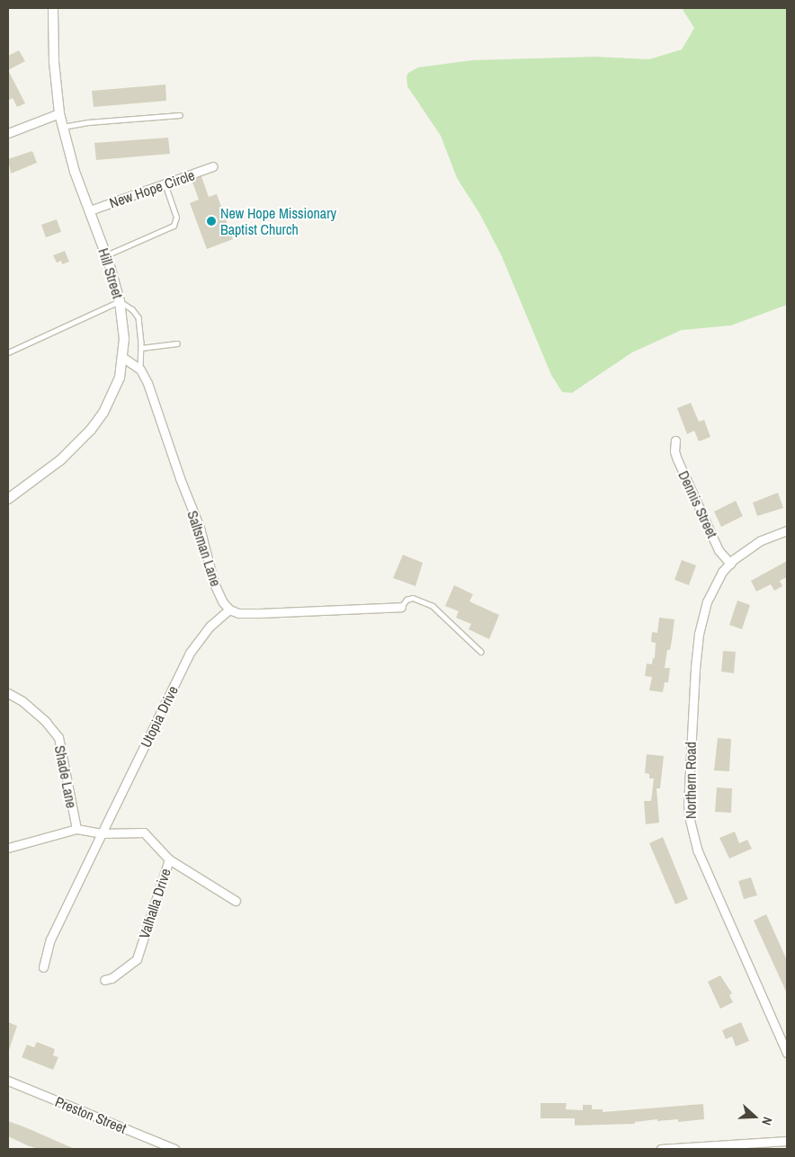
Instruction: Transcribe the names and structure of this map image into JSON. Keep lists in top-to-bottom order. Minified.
{"streets":{"street":["New Hope Circle","Hill Street","Dennis Street","Saltsman Lane","Utopia Drive","Shade Lane","Northern Road","Valhalla Drive","Preston Street"]},"crossings":[["New Hope Circle","Hill Street"],["Hill Street","Saltsman Lane"],["Dennis Street","Northern Road"],["Saltsman Lane","Utopia Drive"],["Utopia Drive","Valhalla Drive"],["Shade Lane","Valhalla Drive"]],"places":["New Hope Missionary Baptist Church"],"north":"right"}
